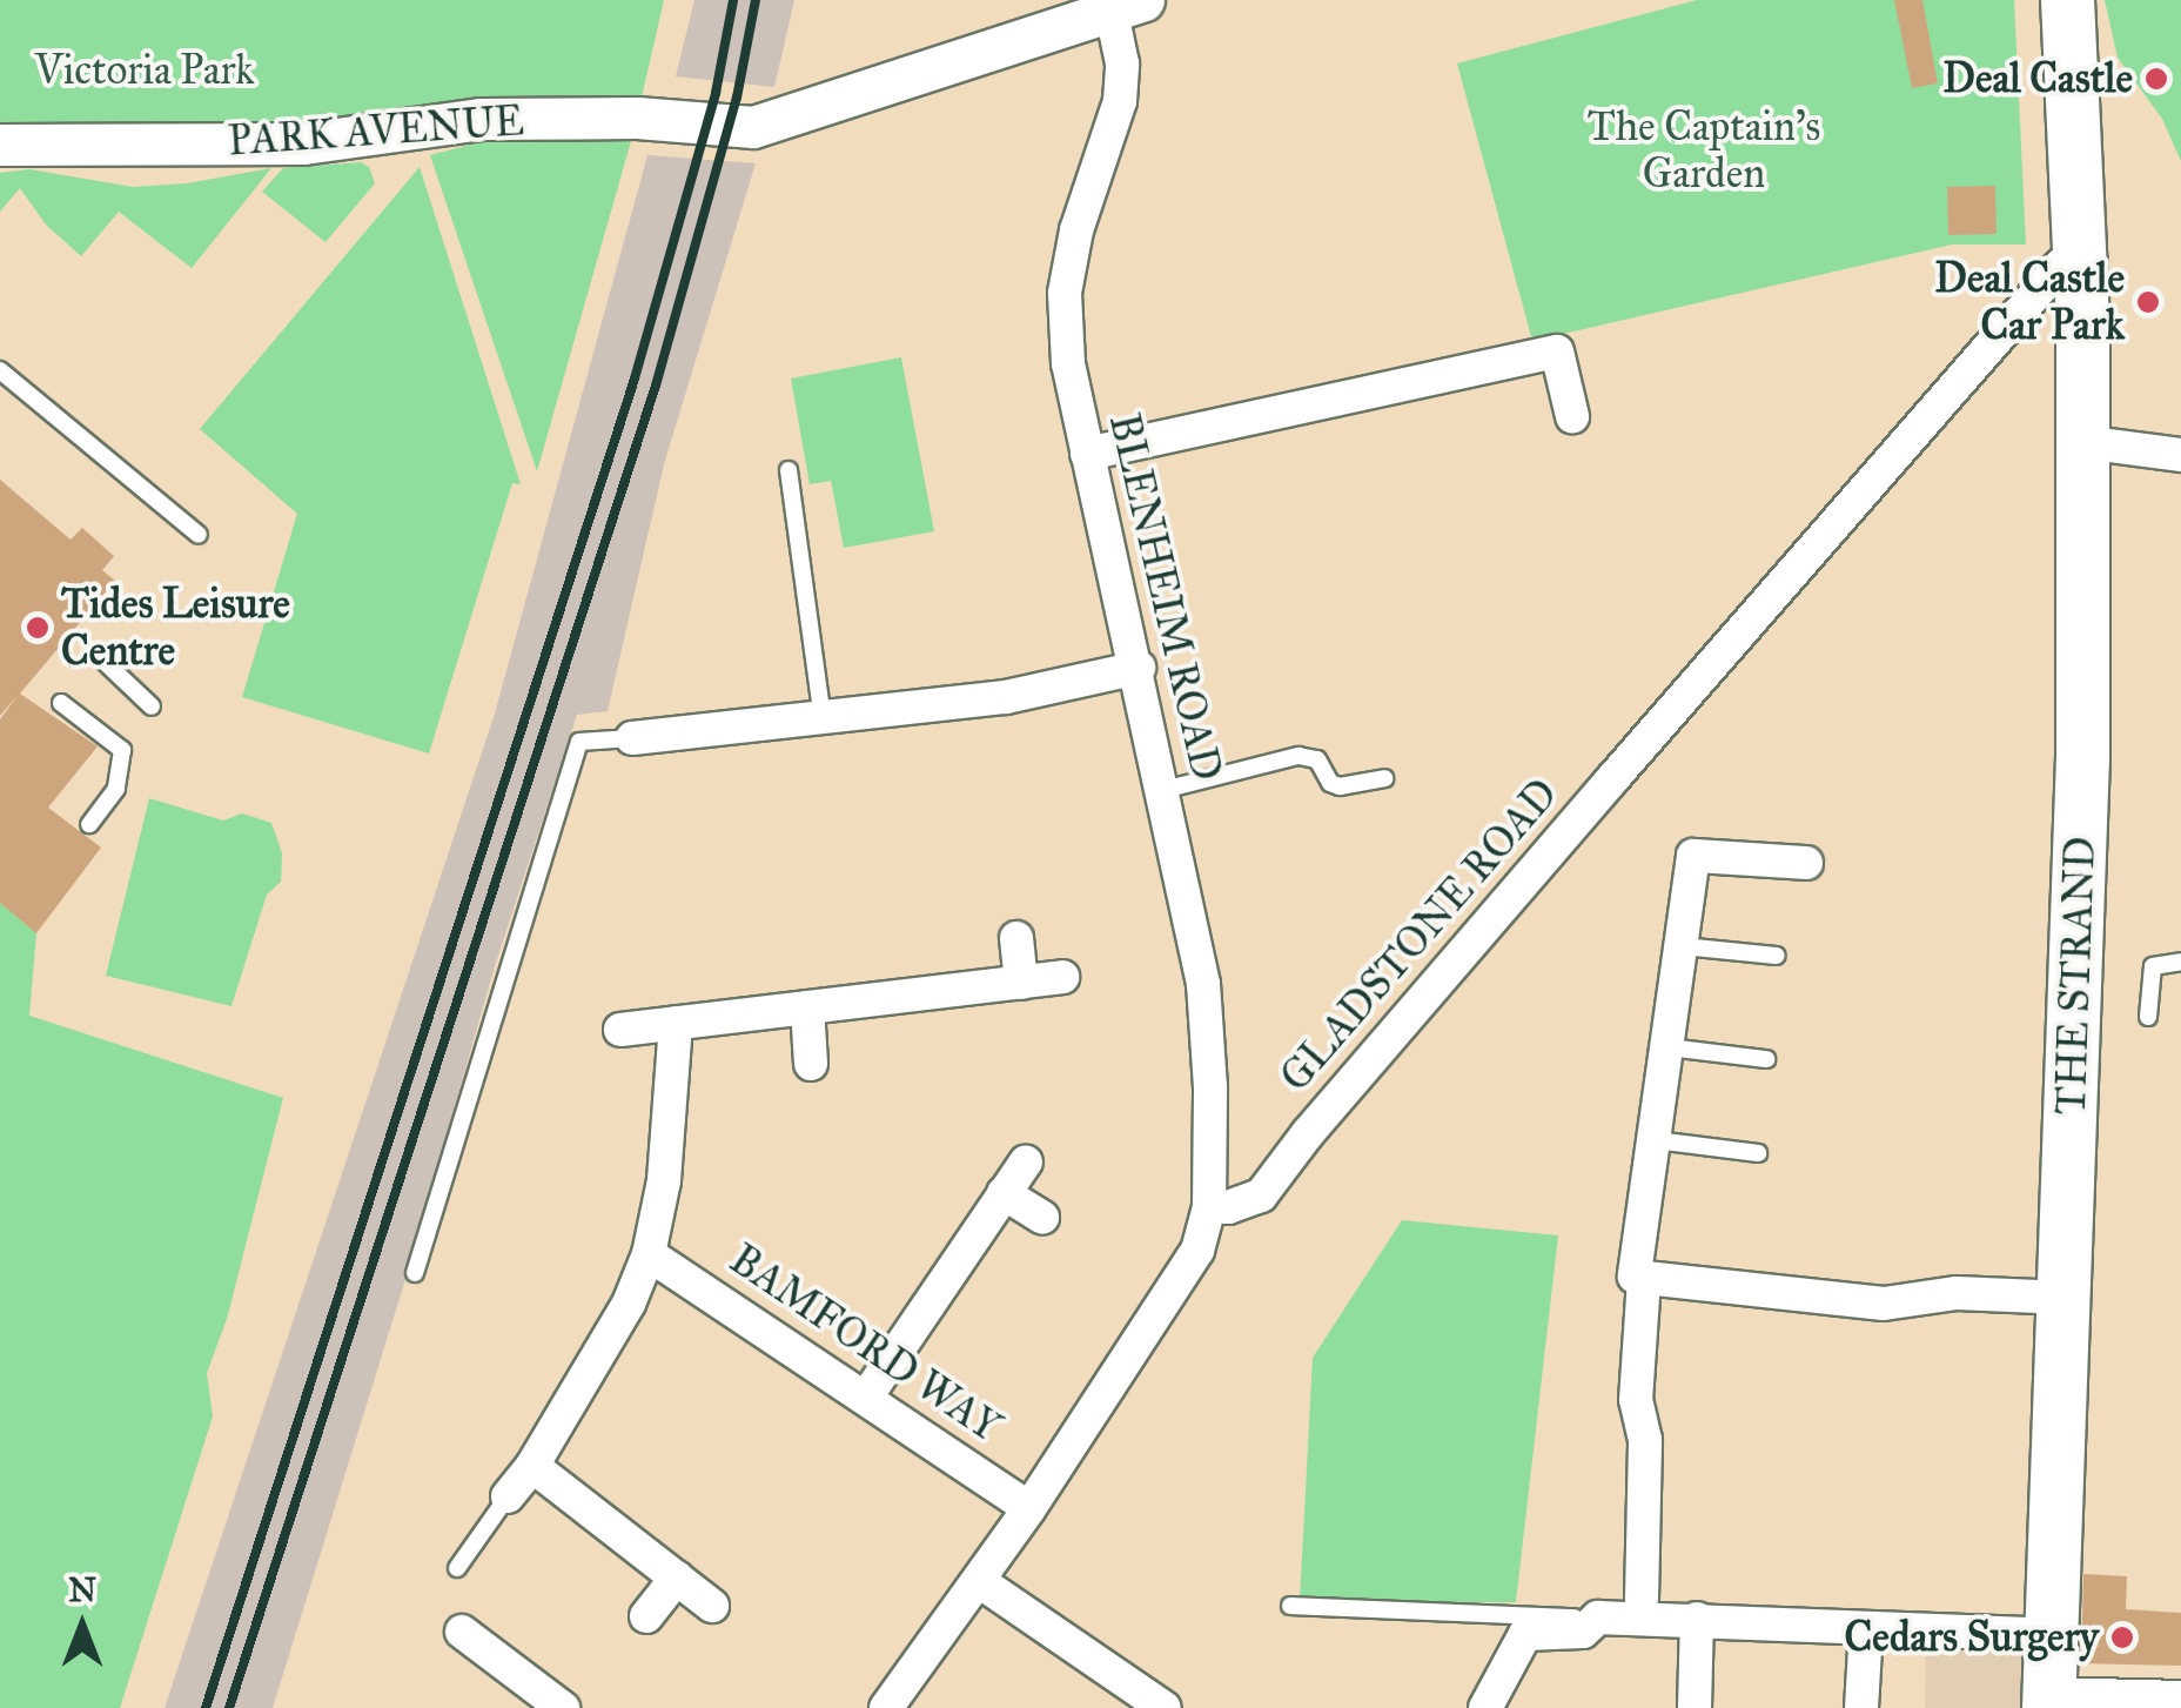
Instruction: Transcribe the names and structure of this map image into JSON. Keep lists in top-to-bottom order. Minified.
{"streets":{"main road":["THE STRAND"],"street":["PARK AVENUE","BLENHEIM ROAD","GLADSTONE ROAD","BAMFORD WAY"]},"crossings":[["PARK AVENUE","BLENHEIM ROAD"],["BLENHEIM ROAD","GLADSTONE ROAD"],["GLADSTONE ROAD","THE STRAND"]],"parks":["Victoria Park","The Captain's Garden"],"places":["Deal Castle","Deal Castle Car Park","Tides Leisure Centre","Cedars Surgery"],"north":"top"}
